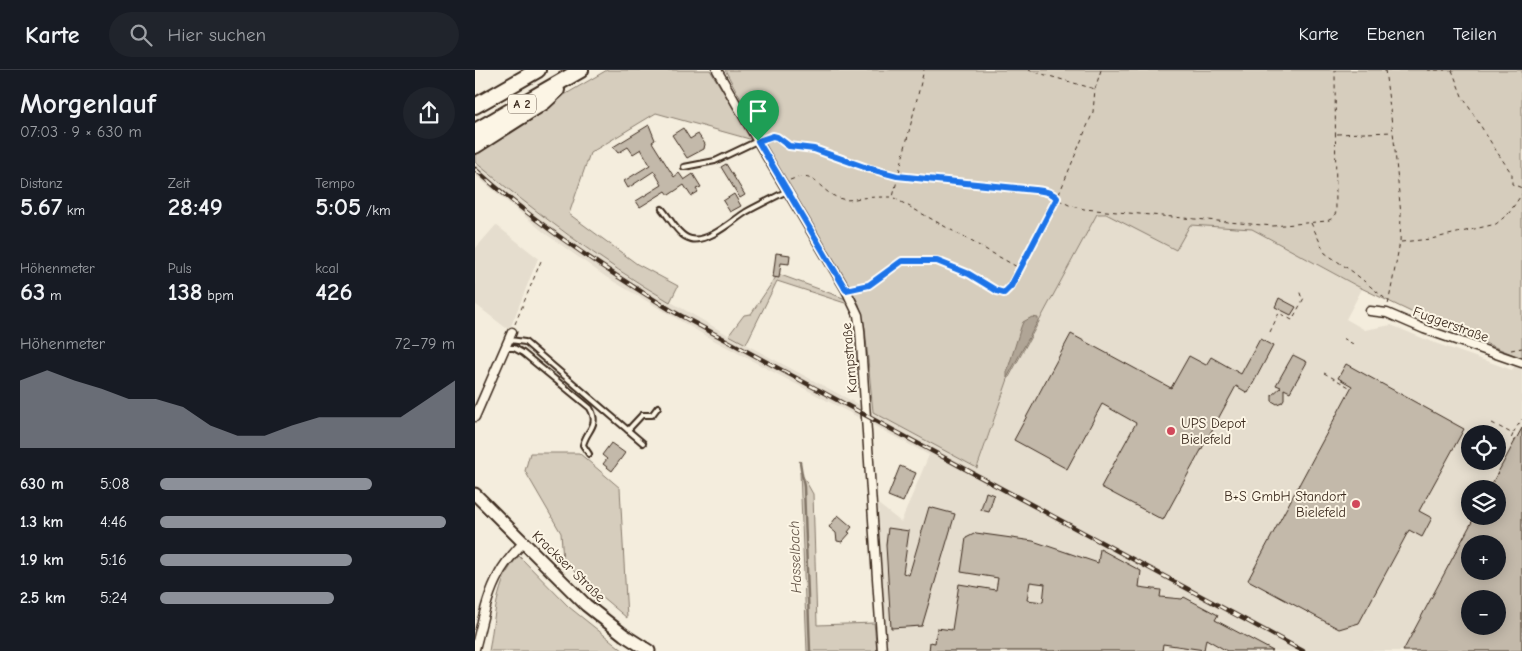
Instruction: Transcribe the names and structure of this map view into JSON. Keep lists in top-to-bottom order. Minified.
{"streets":{"highway":["A 2"],"street":["Fuggerstraße","Kampstraße","Krackser Straße"]},"water":["Hasselbach"],"places":["UPS Depot Bielefeld","B+S GmbH Standort Bielefeld"],"page":{"header":"Karte","search":"Hier suchen","nav":["Karte","Ebenen","Teilen"],"heading":["Morgenlauf","07:03 · 9 × 630 m"],"stats":[["Distanz","5.67 km"],["Zeit","28:49"],["Tempo","5:05 /km"],["Höhenmeter","63 m"],["Puls","138 bpm"],["kcal","426"]],"chart":["Höhenmeter","72–79 m"],"map_buttons":["+","−"],"list":[{"name":"630 m","note":"5:08"},{"name":"1.3 km","note":"4:46"},{"name":"1.9 km","note":"5:16"},{"name":"2.5 km","note":"5:24"}]}}
